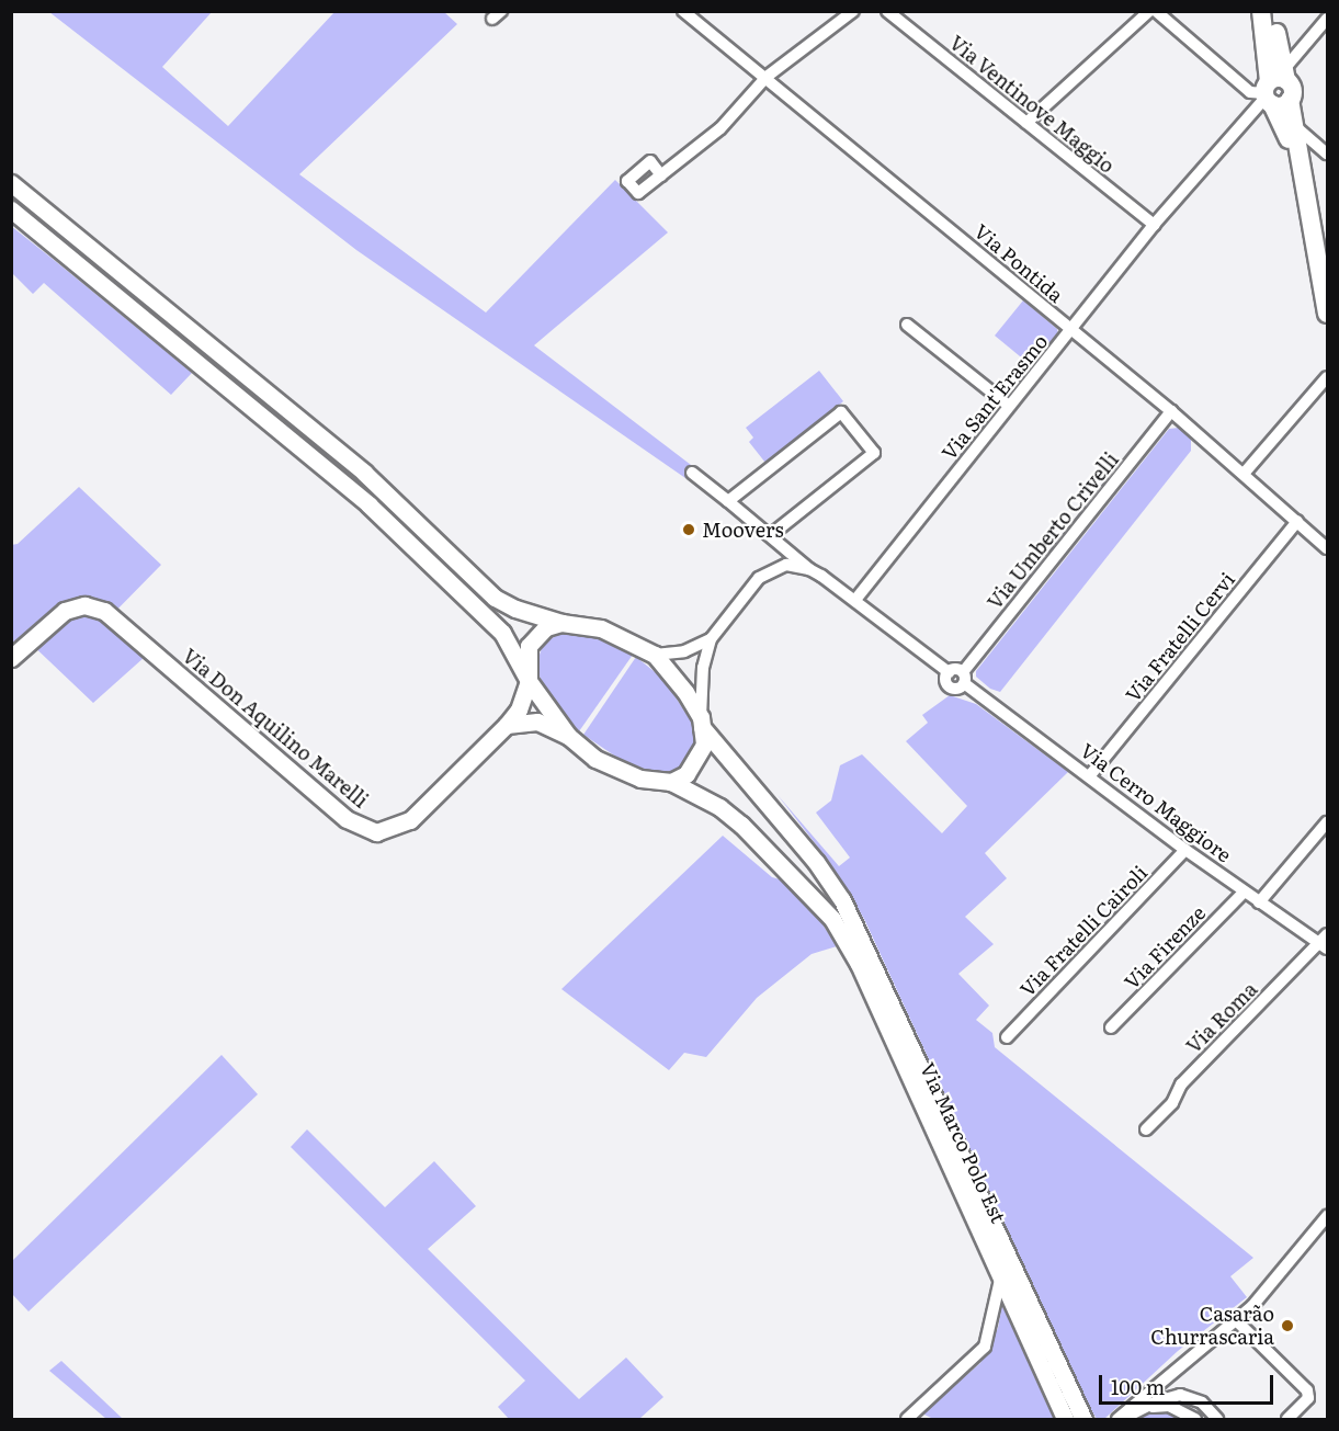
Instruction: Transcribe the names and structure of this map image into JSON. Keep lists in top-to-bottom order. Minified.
{"streets":{"street":["Via Ventinove Maggio","Via Pontida","Via Sant'Erasmo","Via Umberto Crivelli","Via Fratelli Cervi","Via Don Aquilino Marelli","Via Cerro Maggiore","Via Fratelli Cairoli","Via Firenze","Via Roma","Via Marco Polo Est"]},"crossings":[["Via Ventinove Maggio","Via Sant'Erasmo"],["Via Pontida","Via Sant'Erasmo"],["Via Pontida","Via Umberto Crivelli"],["Via Pontida","Via Fratelli Cervi"],["Via Sant'Erasmo","Via Cerro Maggiore"],["Via Umberto Crivelli","Via Cerro Maggiore"],["Via Fratelli Cervi","Via Cerro Maggiore"],["Via Cerro Maggiore","Via Fratelli Cairoli"],["Via Cerro Maggiore","Via Firenze"],["Via Cerro Maggiore","Via Roma"]],"places":["Moovers","Casarão Churrascaria"],"scale_bar":"100 m"}
